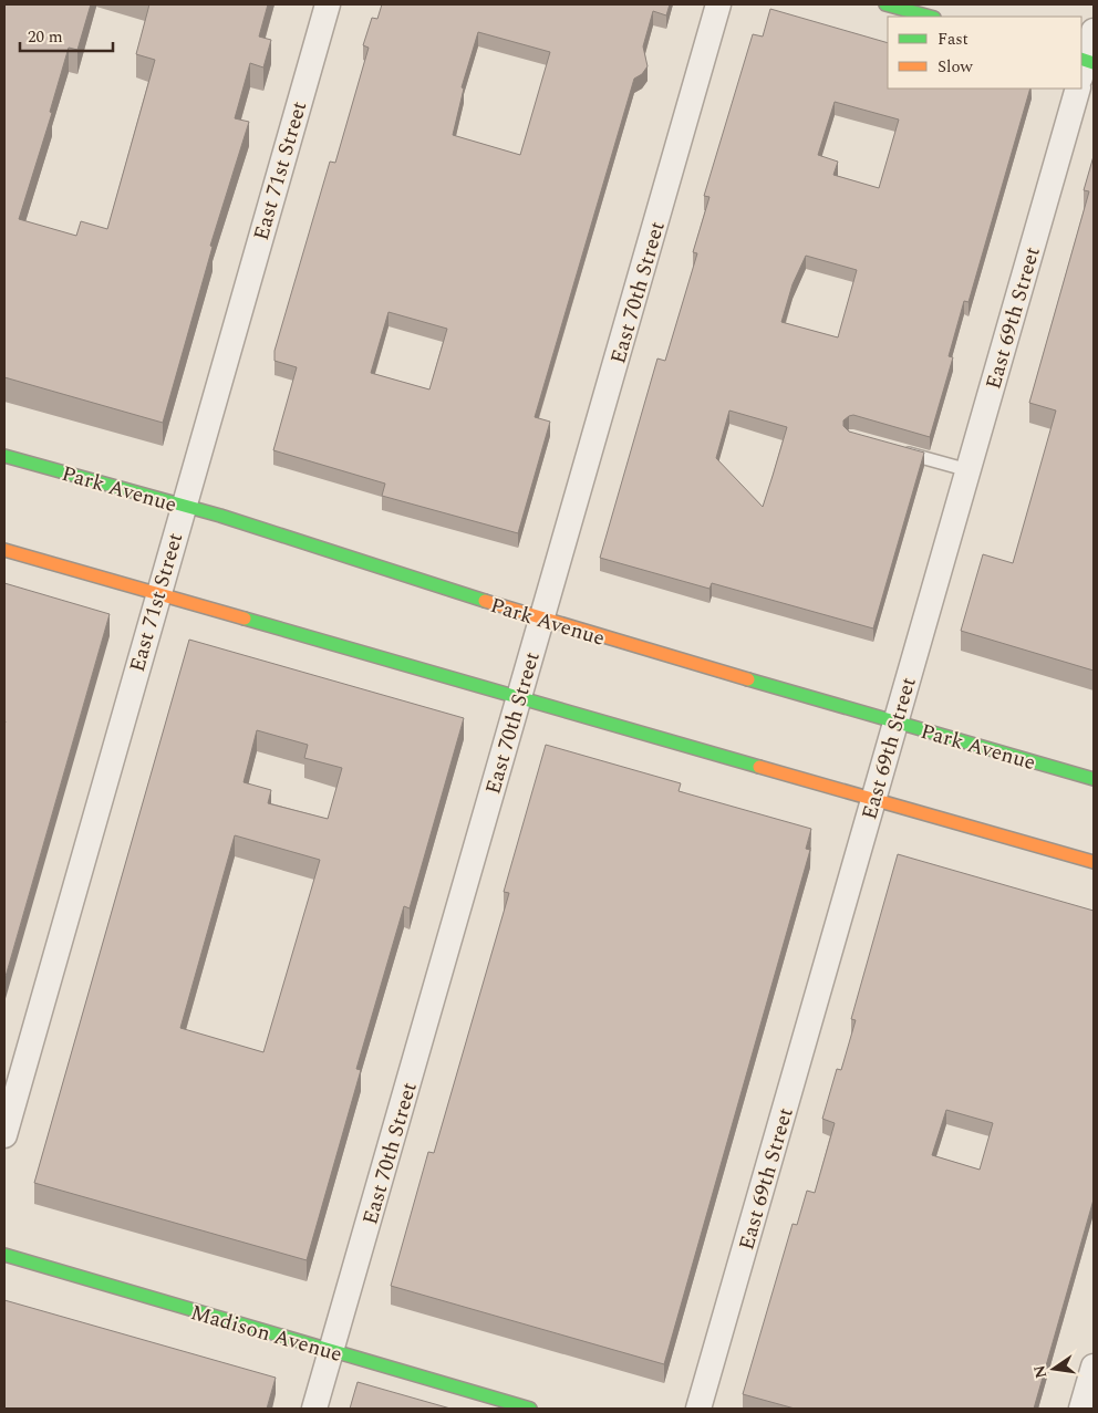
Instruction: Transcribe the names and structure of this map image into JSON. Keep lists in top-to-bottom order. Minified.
{"streets":{"main road":["Park Avenue","Madison Avenue"],"street":["East 71st Street","East 70th Street","East 69th Street"]},"crossings":[["East 71st Street","Park Avenue"],["East 70th Street","Park Avenue"],["East 70th Street","Madison Avenue"],["East 69th Street","Park Avenue"]],"legend":["Fast","Slow"],"scale_bar":"20 m","north":"left"}
